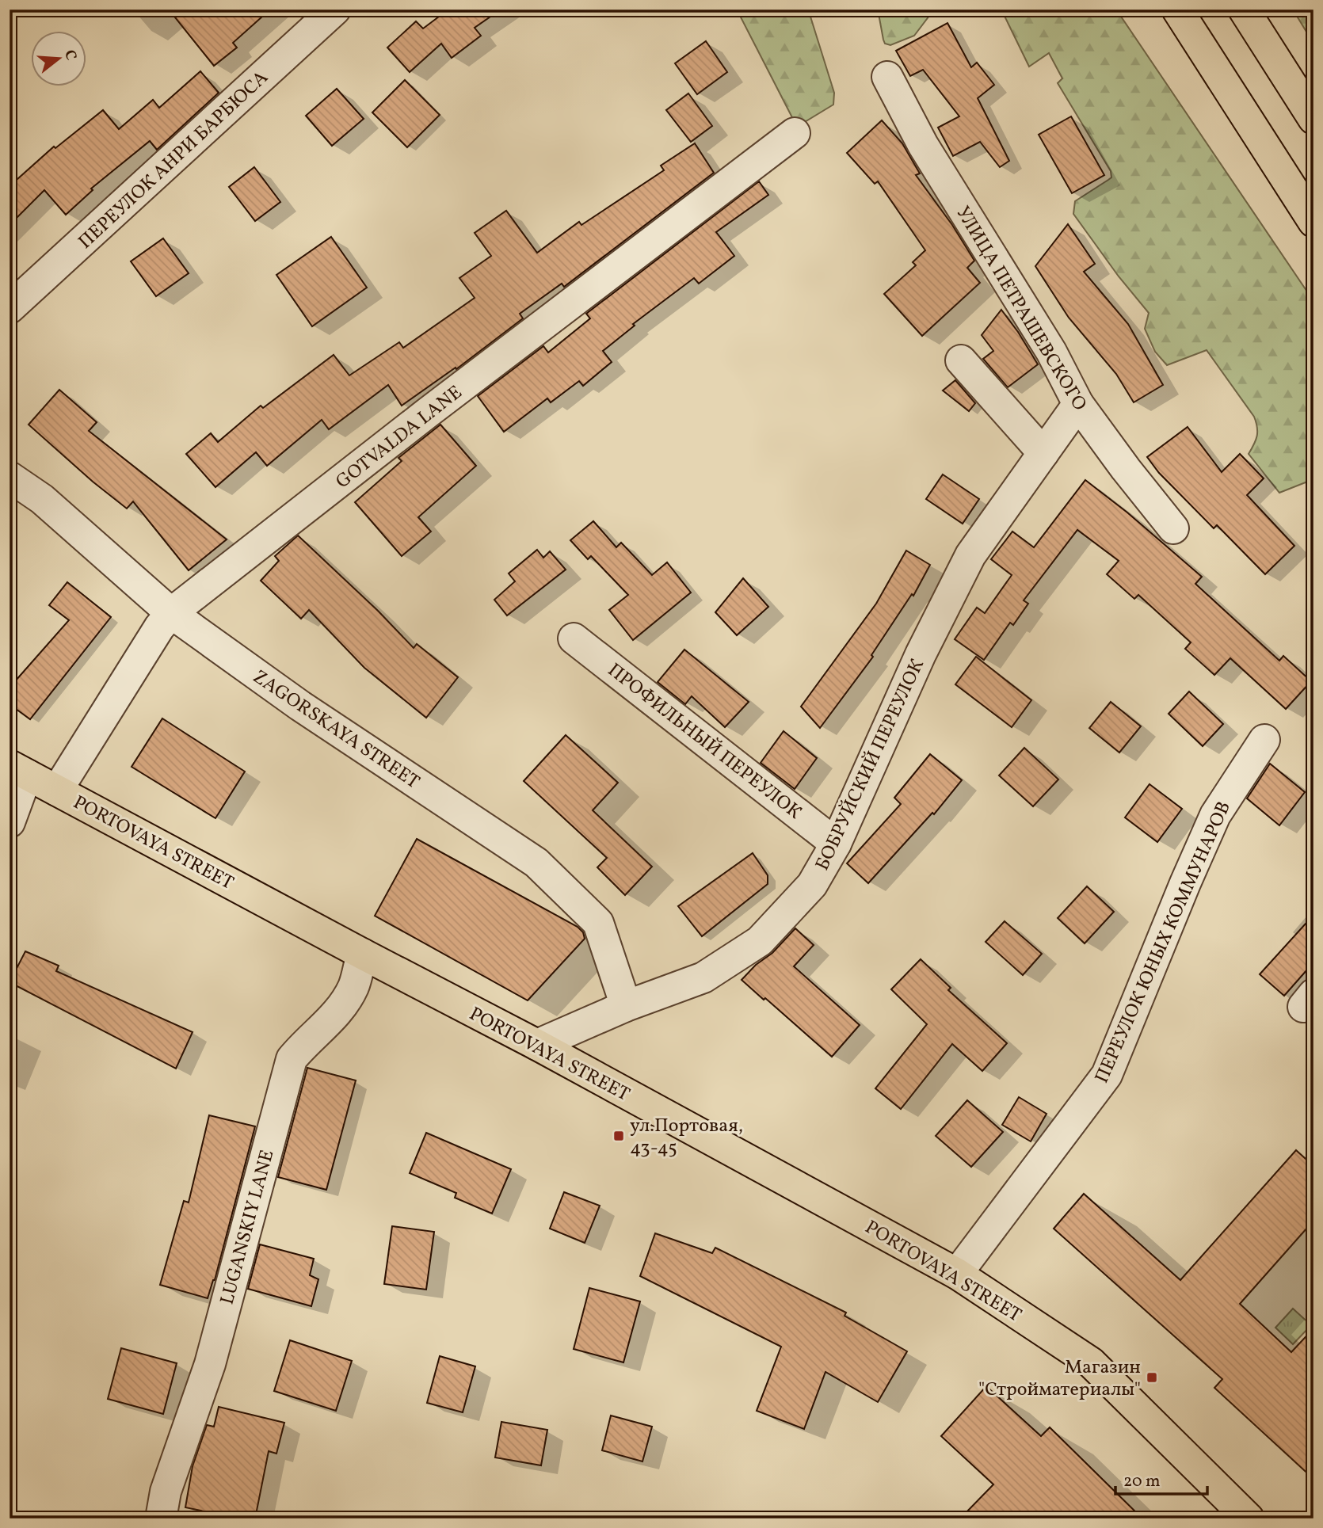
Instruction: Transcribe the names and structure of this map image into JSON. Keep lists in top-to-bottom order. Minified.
{"streets":{"main road":["PORTOVAYA STREET"],"street":["ПЕРЕУЛОК АНРИ БАРБЮСА","УЛИЦА ПЕТРАШЕВСКОГО","GOTVALDA LANE","ZAGORSKAYA STREET","ПРОФИЛЬНЫЙ ПЕРЕУЛОК","БОБРУЙСКИЙ ПЕРЕУЛОК","ПЕРЕУЛОК ЮНЫХ КОММУНАРОВ","LUGANSKIY LANE"]},"crossings":[["УЛИЦА ПЕТРАШЕВСКОГО","БОБРУЙСКИЙ ПЕРЕУЛОК"],["GOTVALDA LANE","ZAGORSKAYA STREET"],["GOTVALDA LANE","PORTOVAYA STREET"],["ZAGORSKAYA STREET","БОБРУЙСКИЙ ПЕРЕУЛОК"],["ПРОФИЛЬНЫЙ ПЕРЕУЛОК","БОБРУЙСКИЙ ПЕРЕУЛОК"],["БОБРУЙСКИЙ ПЕРЕУЛОК","PORTOVAYA STREET"],["PORTOVAYA STREET","ПЕРЕУЛОК ЮНЫХ КОММУНАРОВ"],["PORTOVAYA STREET","LUGANSKIY LANE"]],"places":{"transit":["ул.Портовая, 43-45","Магазин \"Стройматериалы\""]},"scale_bar":"20 m","north":"right"}
